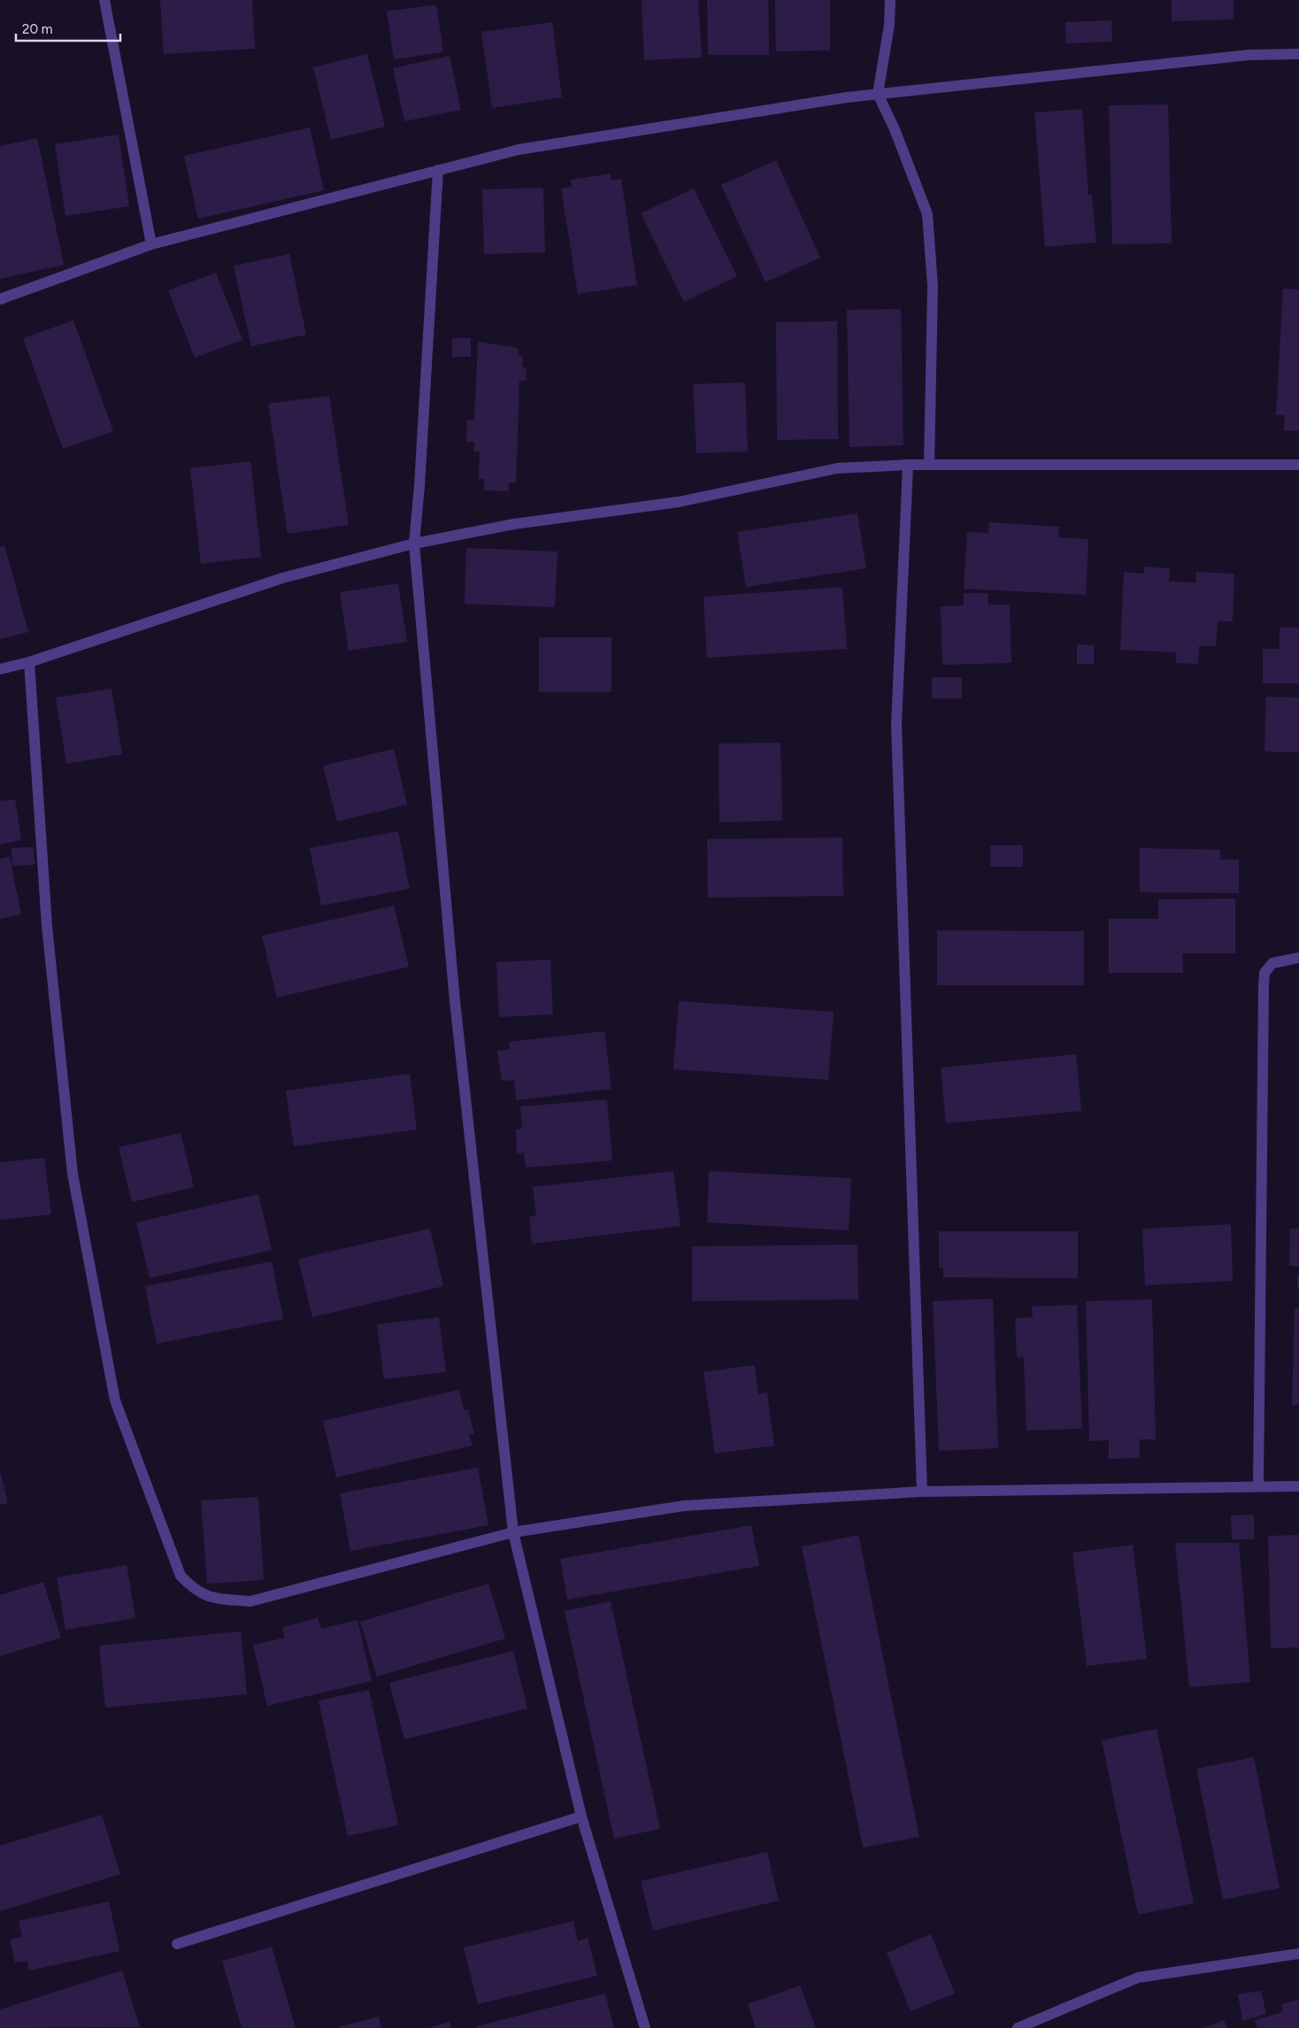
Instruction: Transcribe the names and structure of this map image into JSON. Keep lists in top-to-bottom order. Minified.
{"scale_bar":"20 m"}
